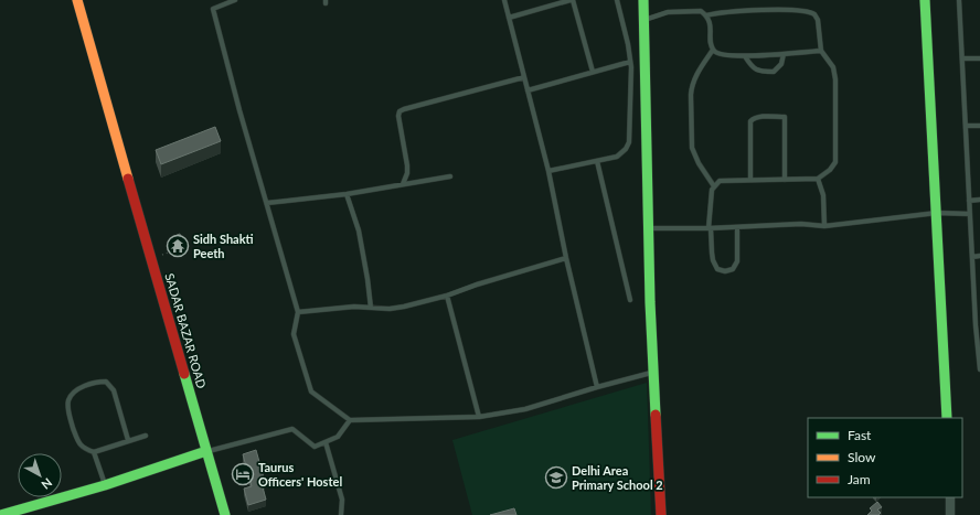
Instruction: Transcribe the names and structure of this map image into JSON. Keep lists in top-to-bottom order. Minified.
{"streets":{"street":["SADAR BAZAR ROAD"]},"places":{"temple":["Sidh Shakti Peeth"],"hotel":["Taurus Officers' Hostel"],"school or university":["Delhi Area Primary School 2"]},"legend":["Fast","Slow","Jam"],"north":"bottom right"}
